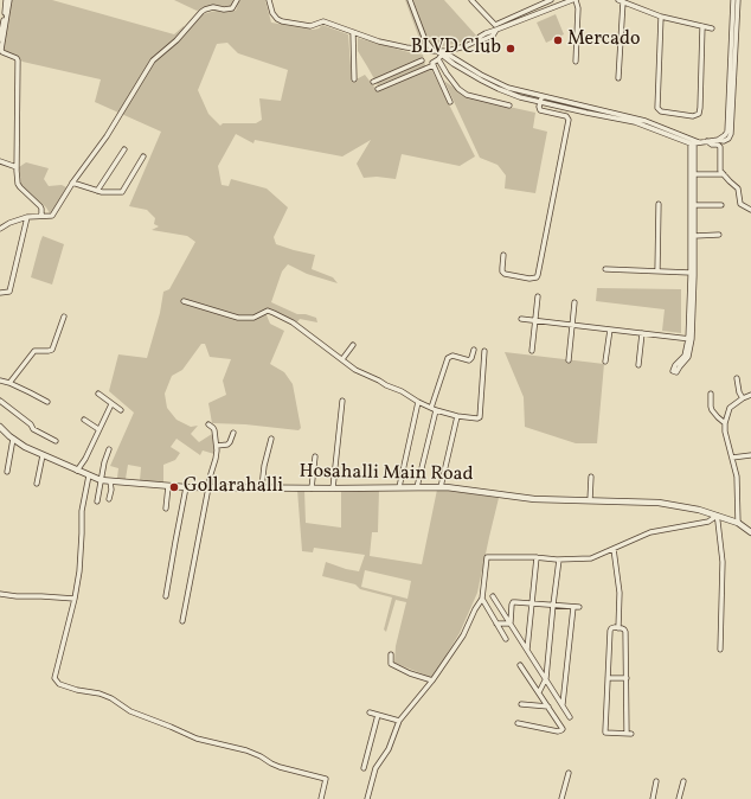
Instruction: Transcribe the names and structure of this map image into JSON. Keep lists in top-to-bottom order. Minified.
{"streets":{"street":["Hosahalli Main Road"]},"places":["Mercado","BLVD Club","Gollarahalli"]}
